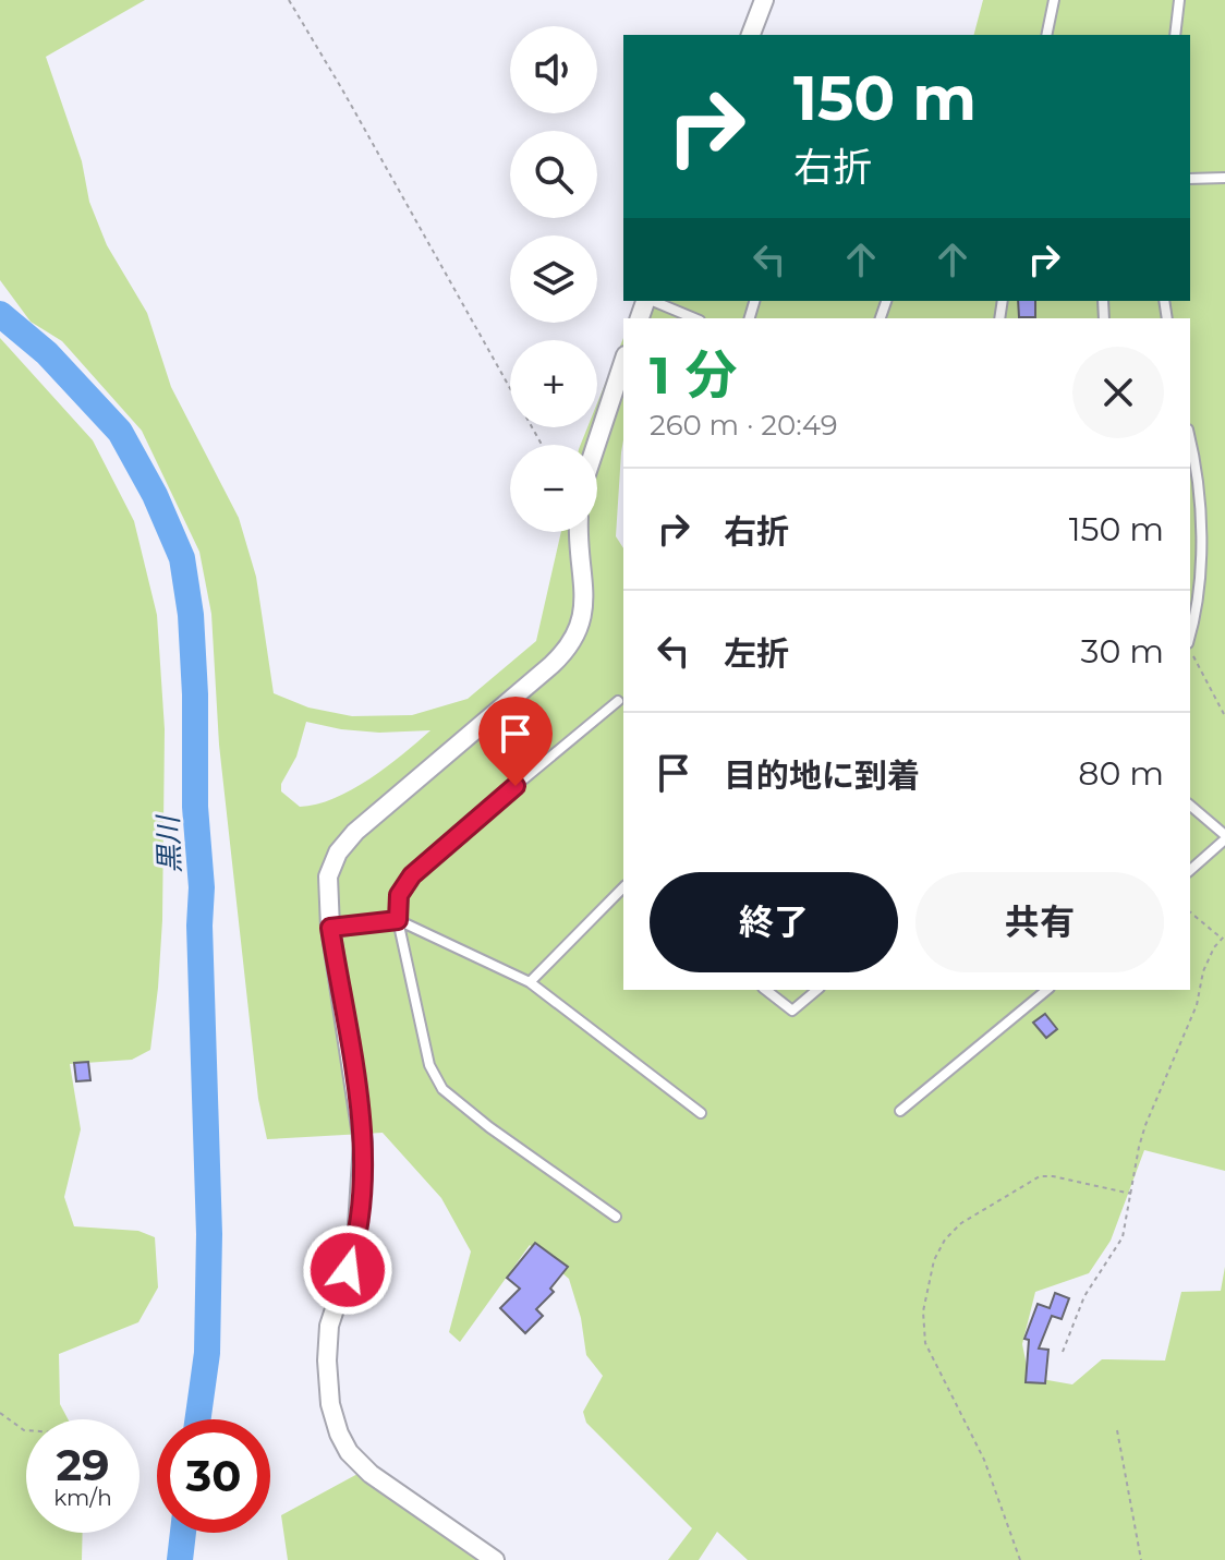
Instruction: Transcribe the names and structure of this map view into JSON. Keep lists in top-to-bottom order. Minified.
{"water":["黒川"],"page":{"map_buttons":["+","−"],"turn":["150 m","右折"],"heading":["1 分","260 m · 20:49"],"list":[{"name":"右折","value":"150 m"},{"name":"左折","value":"30 m"},{"name":"目的地に到着","value":"80 m"}],"buttons":["終了","共有"],"speed":"29 km/h","limit":"30"}}
